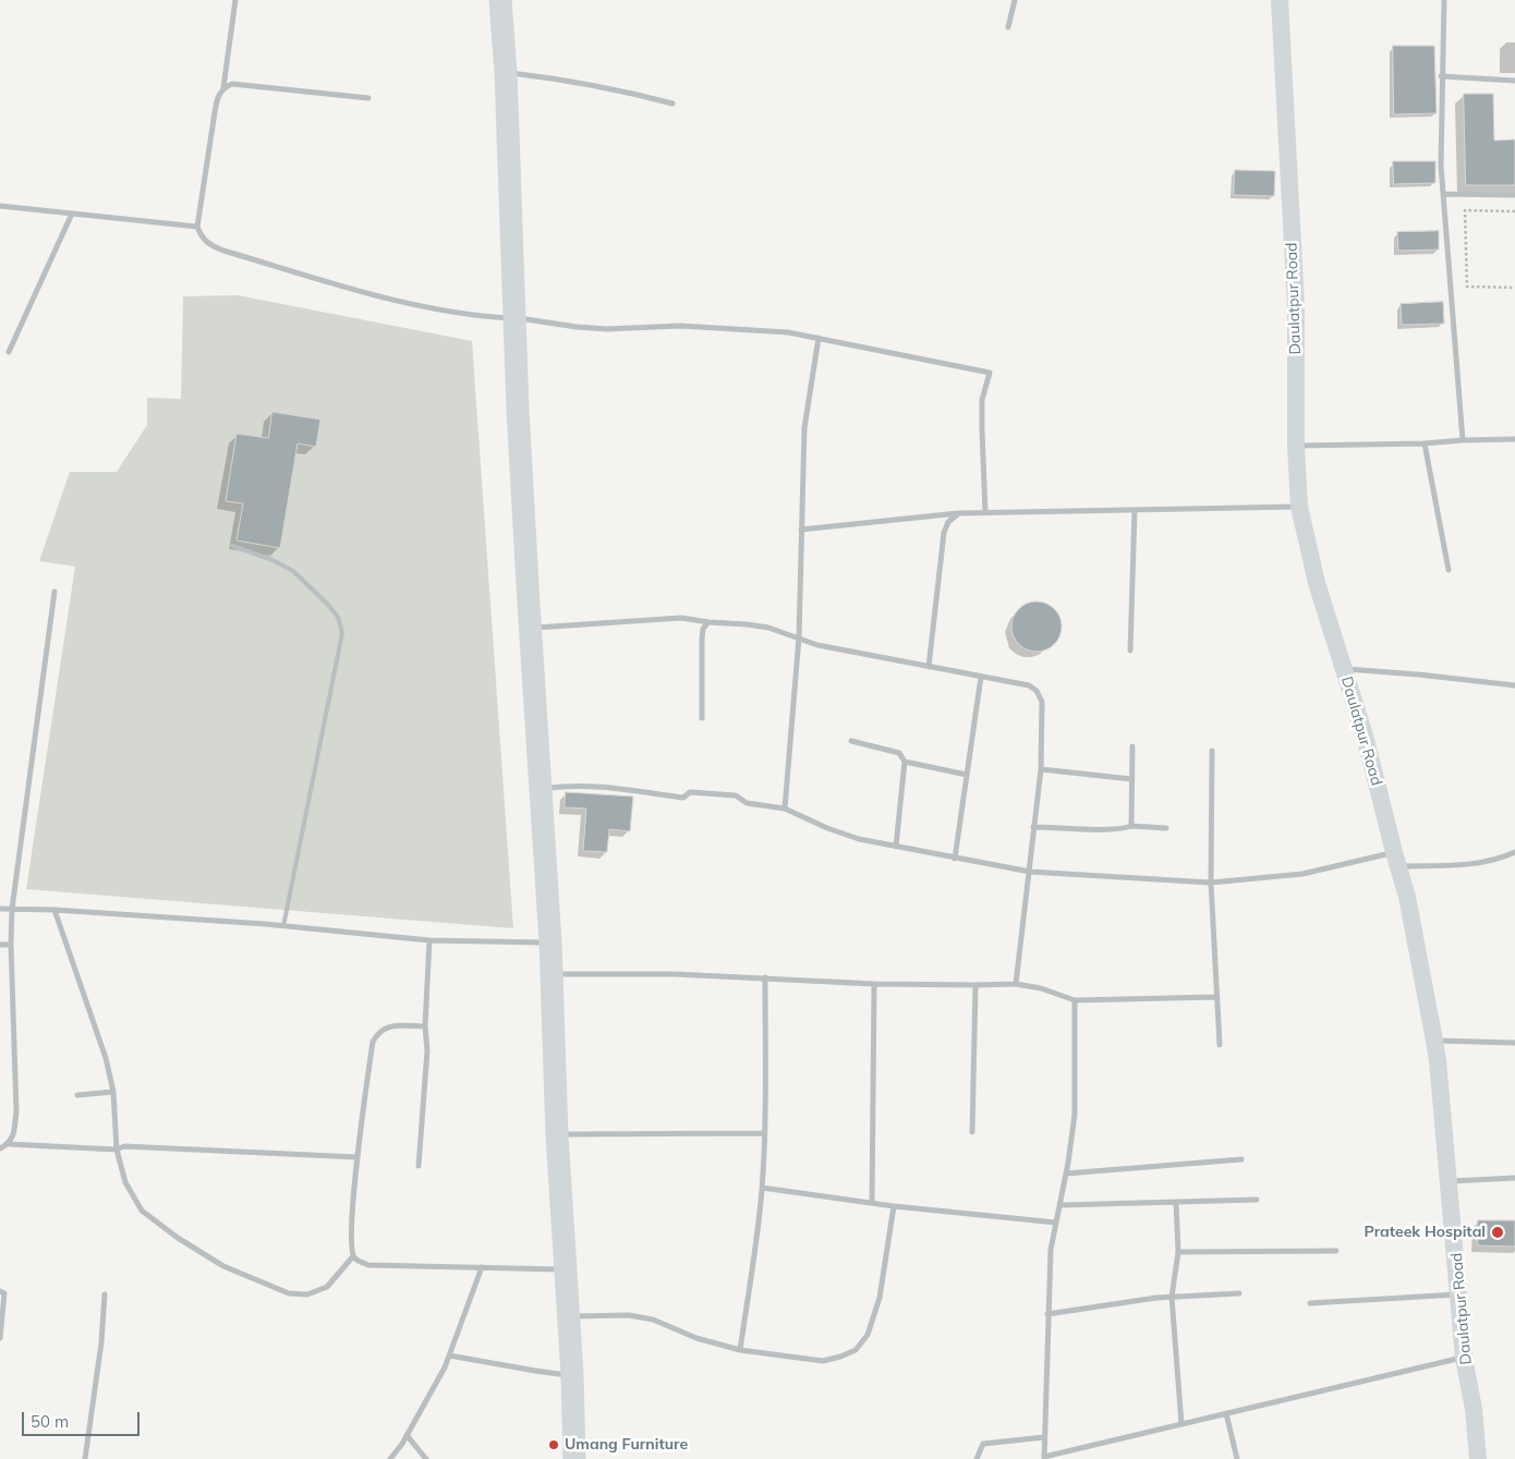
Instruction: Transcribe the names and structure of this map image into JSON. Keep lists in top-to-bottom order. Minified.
{"streets":{"street":["Daulatpur Road"]},"places":["Prateek Hospital","Umang Furniture"],"scale_bar":"50 m"}
